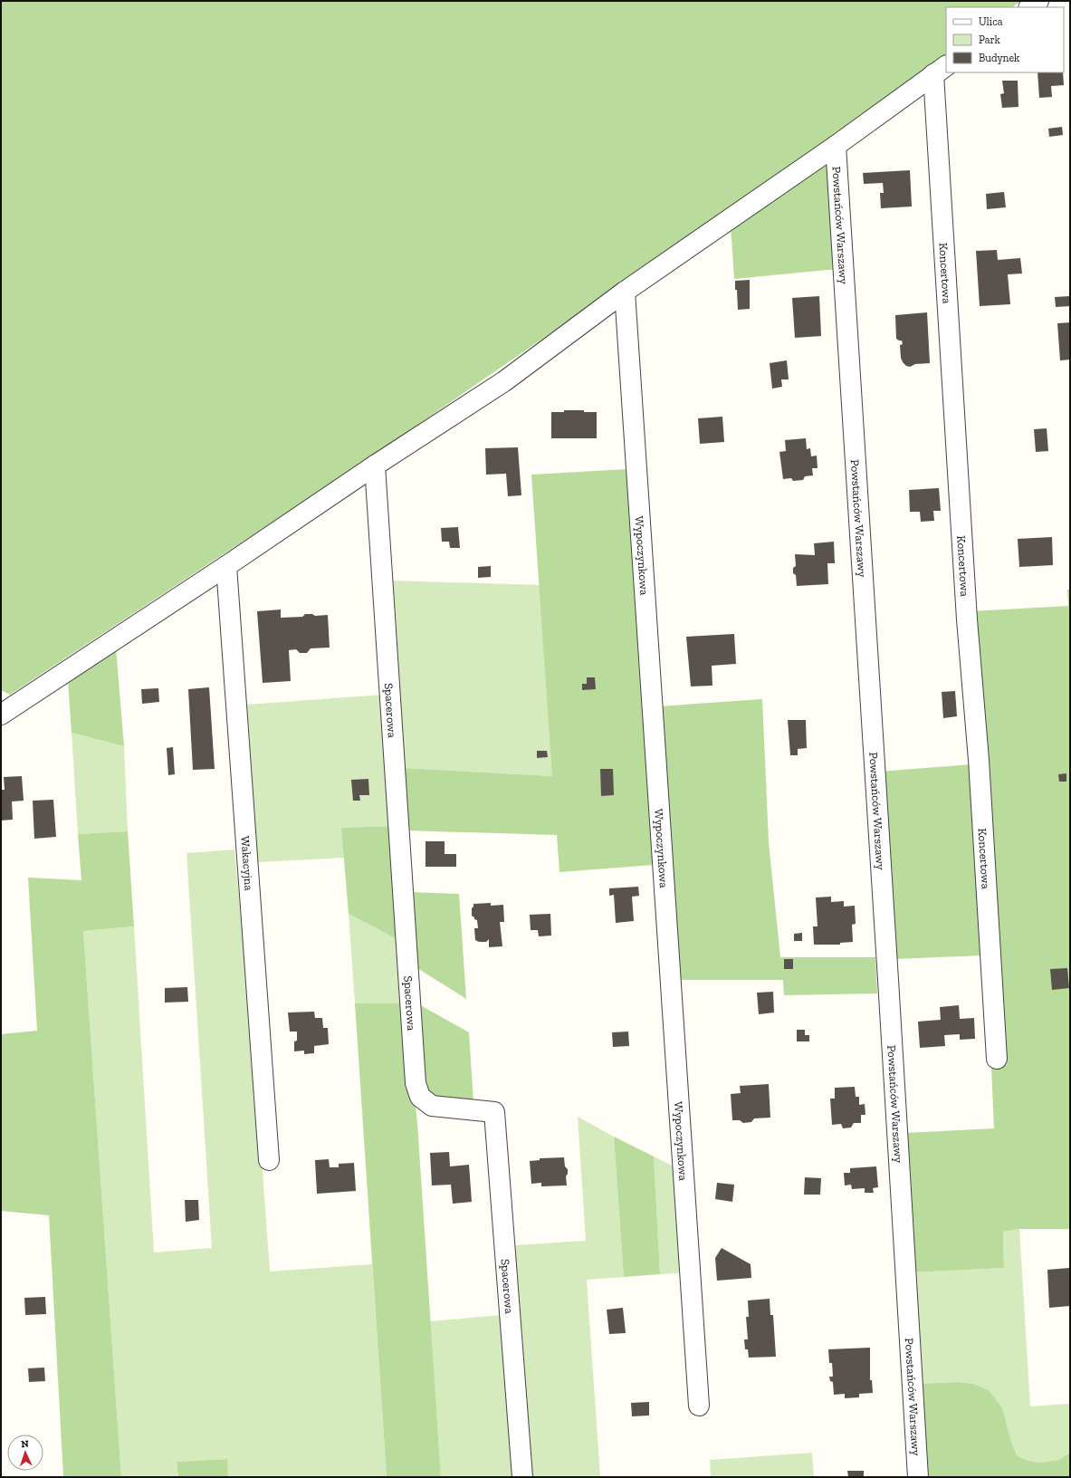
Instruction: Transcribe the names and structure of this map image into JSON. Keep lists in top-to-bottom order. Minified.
{"streets":{"street":["Powstańców Warszawy","Koncertowa","Wypoczynkowa","Spacerowa","Wakacyjna"]},"legend":["Ulica","Park","Budynek"],"north":"top"}
